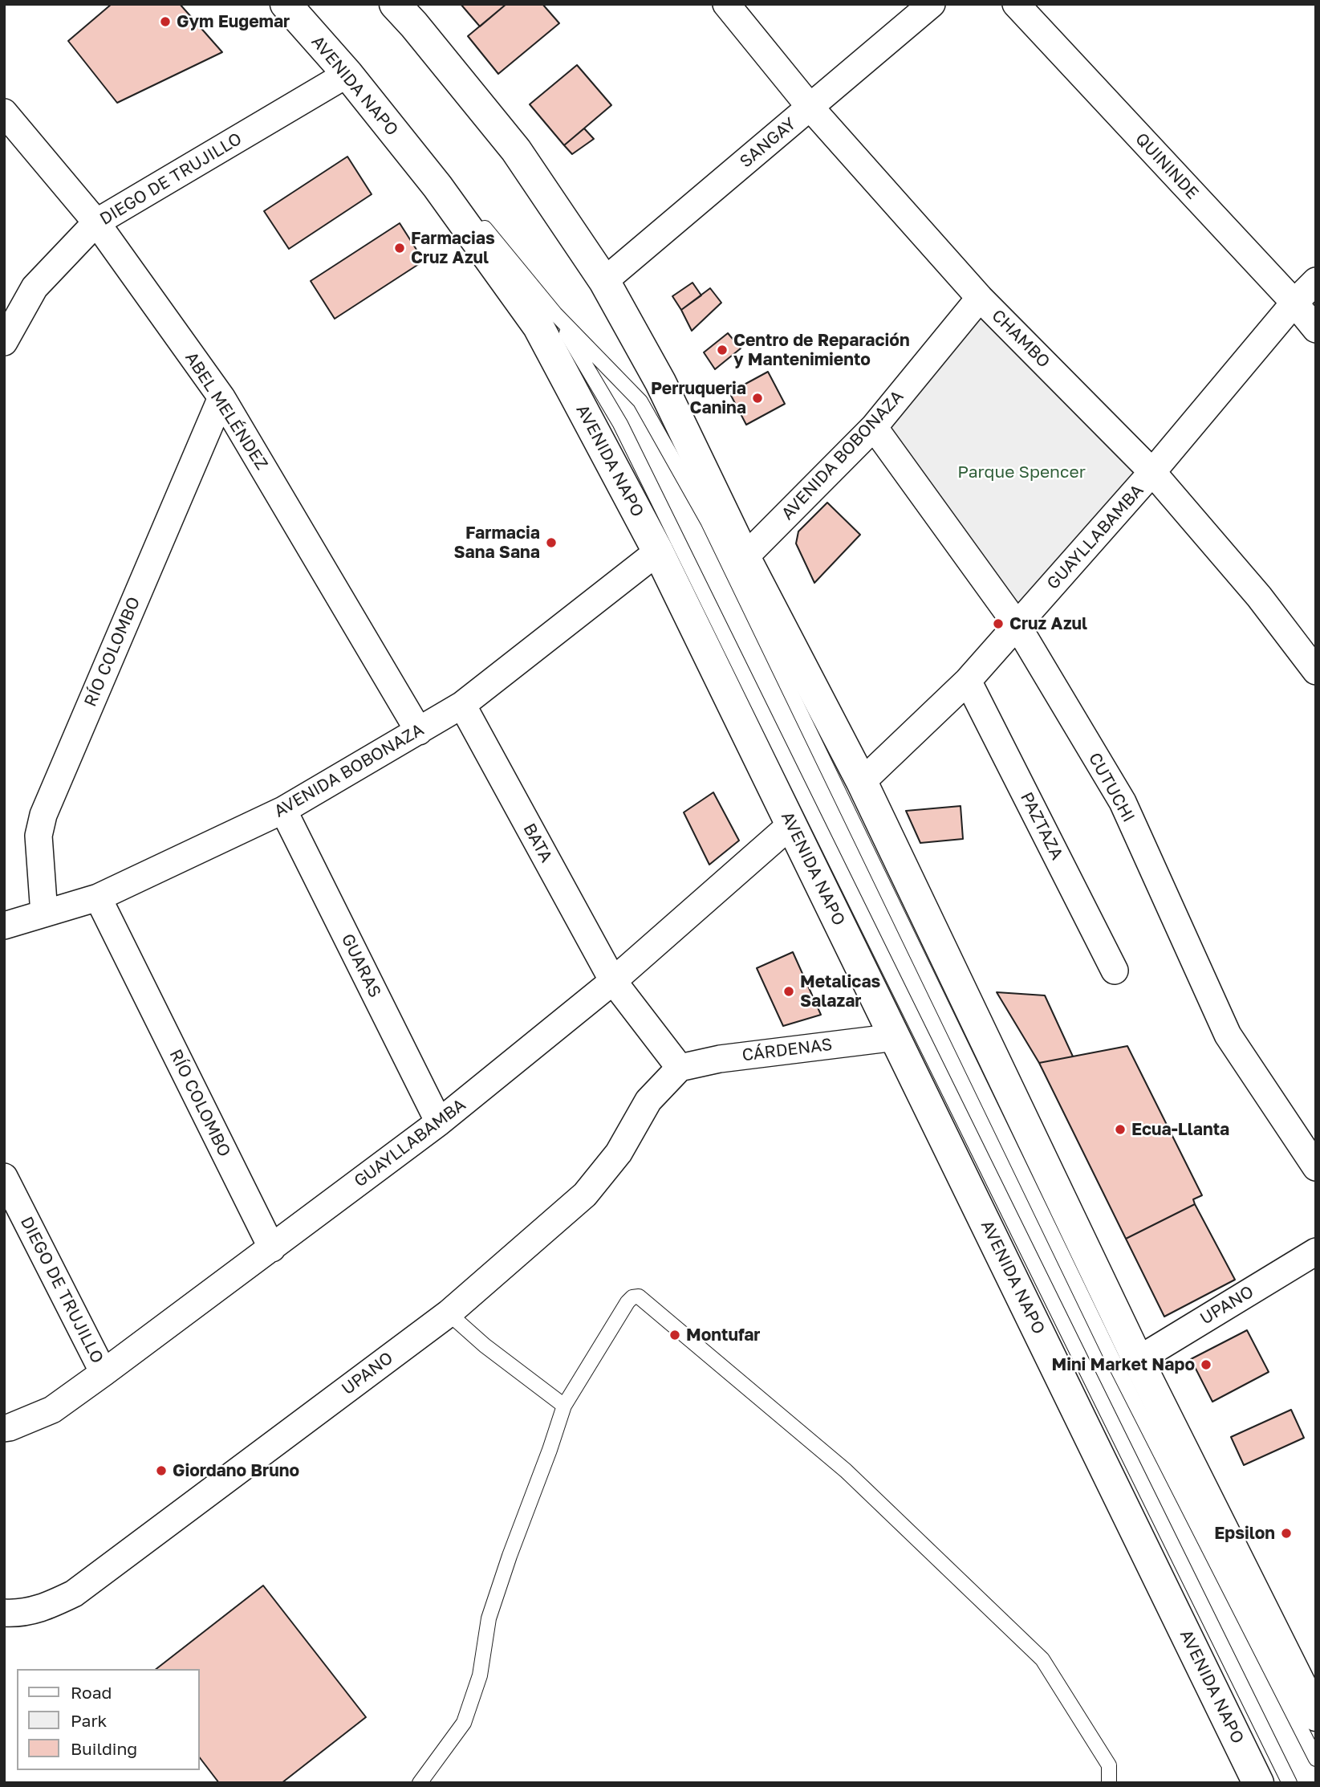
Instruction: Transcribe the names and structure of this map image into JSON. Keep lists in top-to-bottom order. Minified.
{"streets":{"main road":["AVENIDA NAPO"],"street":["SANGAY","QUININDE","DIEGO DE TRUJILLO","CHAMBO","ABEL MELÉNDEZ","AVENIDA BOBONAZA","GUAYLLABAMBA","RÍO COLOMBO","CUTUCHI","PAZTAZA","BATA","GUARAS","CÁRDENAS","UPANO"]},"crossings":[["AVENIDA NAPO","DIEGO DE TRUJILLO"],["AVENIDA NAPO","AVENIDA BOBONAZA"],["AVENIDA NAPO","GUAYLLABAMBA"],["AVENIDA NAPO","CÁRDENAS"],["SANGAY","CHAMBO"],["QUININDE","GUAYLLABAMBA"],["DIEGO DE TRUJILLO","ABEL MELÉNDEZ"],["DIEGO DE TRUJILLO","GUAYLLABAMBA"],["CHAMBO","AVENIDA BOBONAZA"],["CHAMBO","GUAYLLABAMBA"],["ABEL MELÉNDEZ","AVENIDA BOBONAZA"],["ABEL MELÉNDEZ","RÍO COLOMBO"],["AVENIDA BOBONAZA","RÍO COLOMBO"],["AVENIDA BOBONAZA","CUTUCHI"],["AVENIDA BOBONAZA","BATA"],["AVENIDA BOBONAZA","GUARAS"],["GUAYLLABAMBA","RÍO COLOMBO"],["GUAYLLABAMBA","CUTUCHI"],["GUAYLLABAMBA","PAZTAZA"],["GUAYLLABAMBA","BATA"],["GUAYLLABAMBA","GUARAS"],["CÁRDENAS","UPANO"]],"parks":["Parque Spencer"],"places":["Gym Eugemar","Farmacias Cruz Azul","Centro de Reparación y Mantenimiento","Perruqueria Canina","Farmacia Sana Sana","Cruz Azul","Metalicas Salazar","Ecua-Llanta","Montufar","Mini Market Napo","Giordano Bruno","Epsilon"],"legend":["Road","Park","Building"]}
